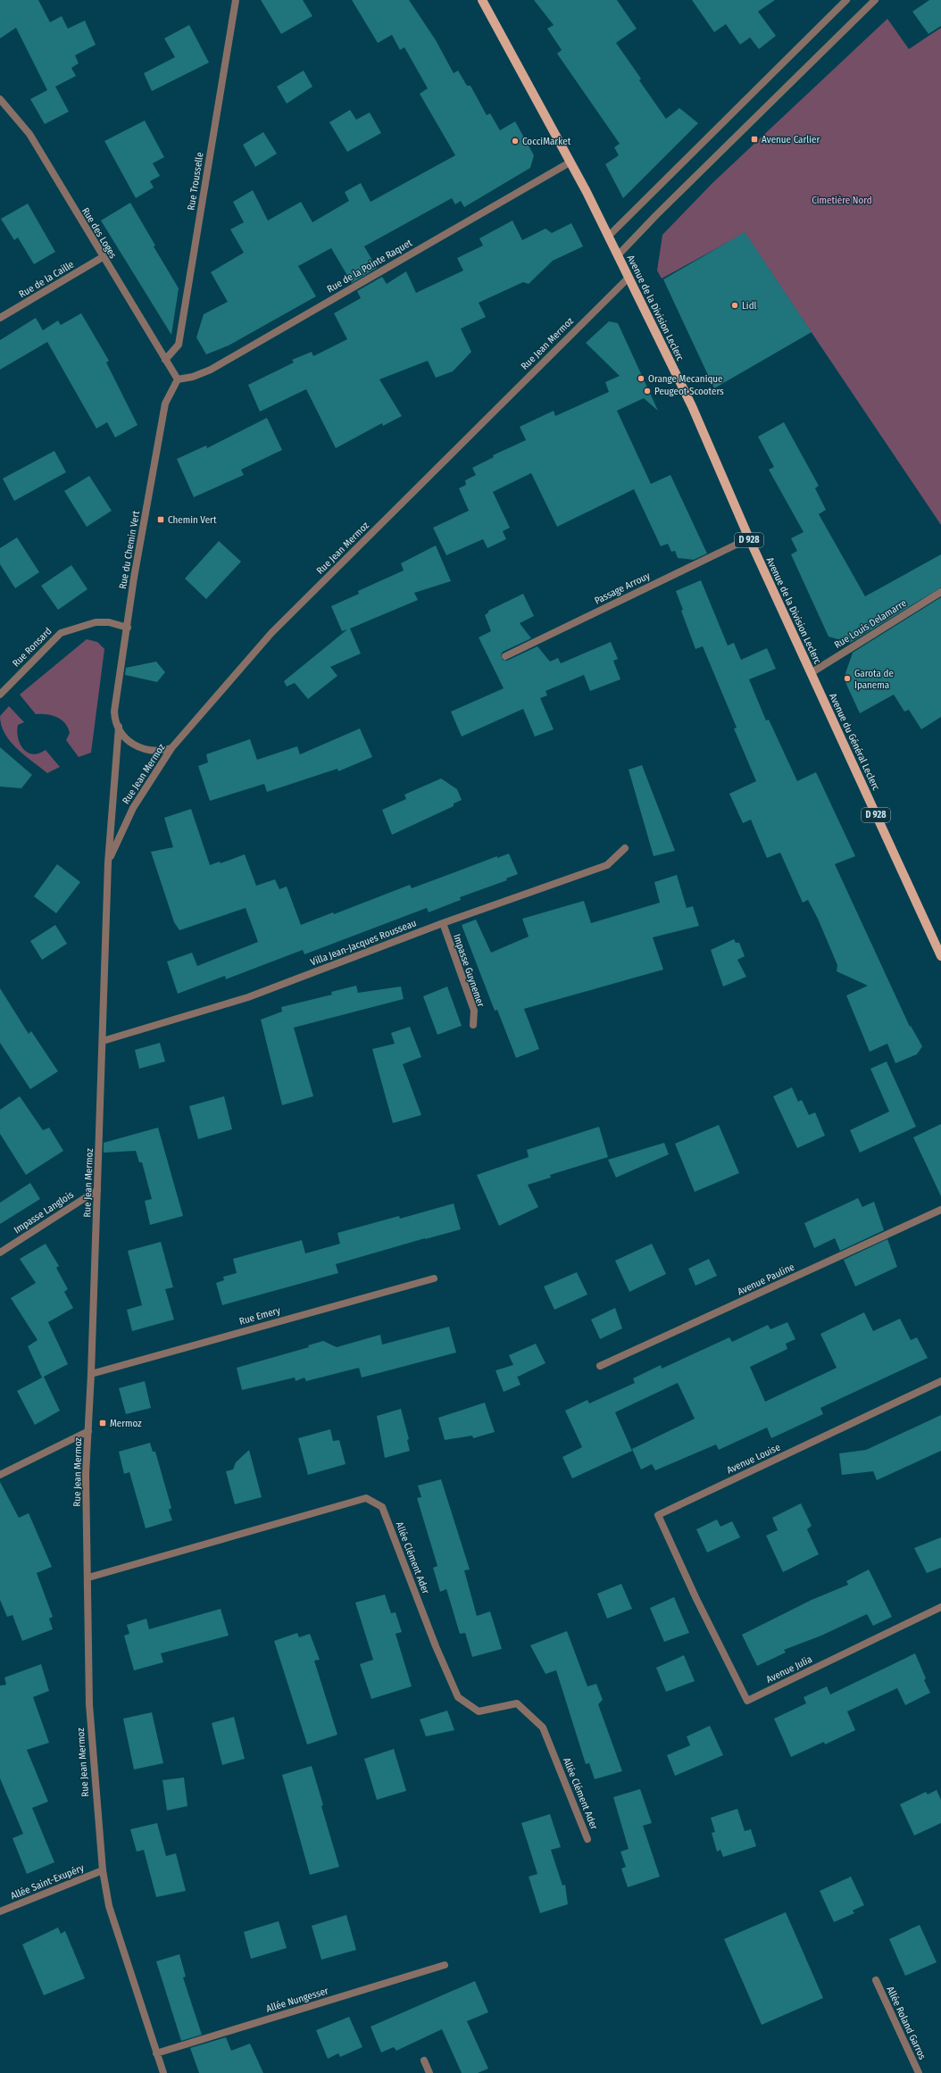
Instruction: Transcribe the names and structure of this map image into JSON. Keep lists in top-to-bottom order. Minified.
{"streets":{"main road":["Avenue de la Division Leclerc","D 928","Avenue du Général Leclerc"],"street":["Rue Trousselle","Rue des Loges","Rue de la Pointe Raquet","Rue de la Caille","Rue Jean Mermoz","Rue du Chemin Vert","Passage Arrouy","Rue Louis Delamarre","Rue Ronsard","Villa Jean-Jacques Rousseau","Impasse Guynemer","Impasse Langlois","Avenue Pauline","Rue Emery","Avenue Louise","Allée Clément Ader","Avenue Julia","Allée Saint-Exupéry","Allée Nungesser","Allée Roland Garros"]},"crossings":[["Rue Trousselle","Rue des Loges"],["Rue des Loges","Rue de la Pointe Raquet"],["Rue des Loges","Rue de la Caille"],["Rue des Loges","Rue du Chemin Vert"],["Rue de la Pointe Raquet","Avenue de la Division Leclerc"],["Rue de la Pointe Raquet","Rue du Chemin Vert"],["Avenue de la Division Leclerc","Rue Jean Mermoz"],["Avenue de la Division Leclerc","Passage Arrouy"],["Avenue de la Division Leclerc","Rue Louis Delamarre"],["Avenue de la Division Leclerc","Avenue du Général Leclerc"],["Rue Jean Mermoz","Rue du Chemin Vert"],["Rue Jean Mermoz","Villa Jean-Jacques Rousseau"],["Rue Jean Mermoz","Impasse Langlois"],["Rue Jean Mermoz","Rue Emery"],["Rue Jean Mermoz","Allée Clément Ader"],["Rue Jean Mermoz","Allée Saint-Exupéry"],["Rue Jean Mermoz","Allée Nungesser"],["Rue du Chemin Vert","Rue Ronsard"],["Rue Louis Delamarre","Avenue du Général Leclerc"],["Villa Jean-Jacques Rousseau","Impasse Guynemer"],["Avenue Louise","Avenue Julia"]],"parks":["Cimetière Nord"],"places":{"transit":["Avenue Carlier","Chemin Vert","Mermoz"],"other":["CocciMarket","Lidl","Orange Mecanique","Peugeot Scooters","Garota de Ipanema"]}}
